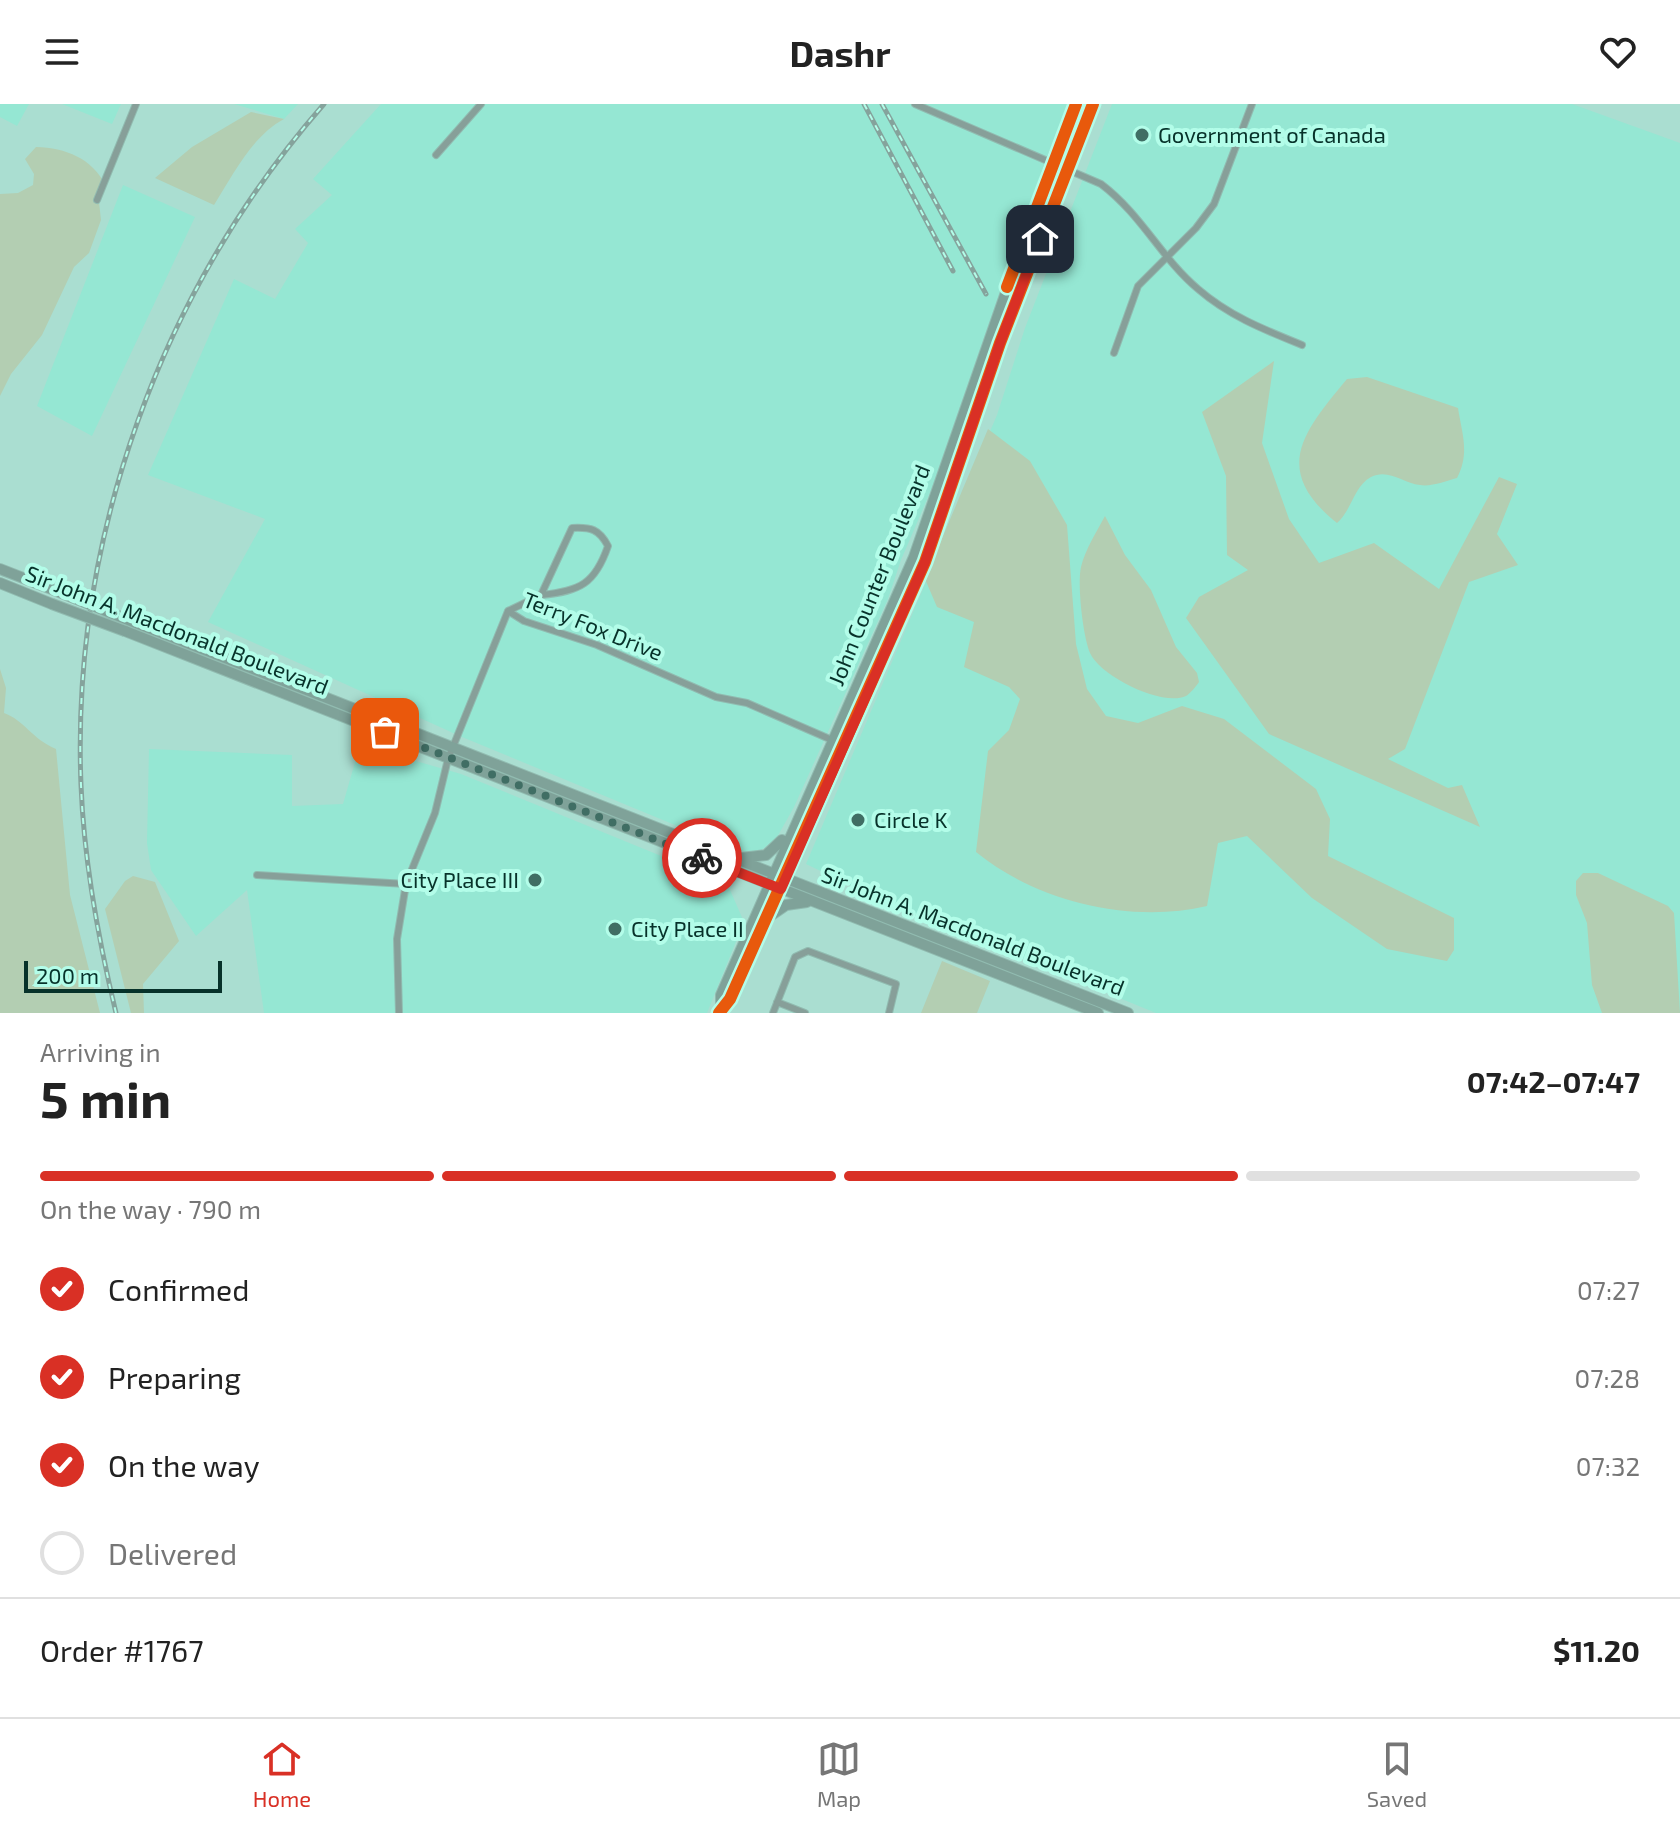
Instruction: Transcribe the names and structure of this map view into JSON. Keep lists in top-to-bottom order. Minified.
{"streets":{"main road":["John Counter Boulevard","Sir John A. Macdonald Boulevard"],"street":["Terry Fox Drive"]},"crossings":[["John Counter Boulevard","Terry Fox Drive"],["John Counter Boulevard","Sir John A. Macdonald Boulevard"],["Terry Fox Drive","Sir John A. Macdonald Boulevard"]],"places":["Government of Canada","Circle K","City Place III","City Place II"],"scale_bar":"200 m","page":{"header":"Dashr","scale":"200 m","heading":["5 min","Arriving in","07:42–07:47"],"panel":["Order #1767","$11.20"],"bar":"On the way · 790 m","list":[["Confirmed","07:27"],["Preparing","07:28"],["On the way","07:32"],"Delivered"],"tabs":["Home","Map","Saved"]}}
